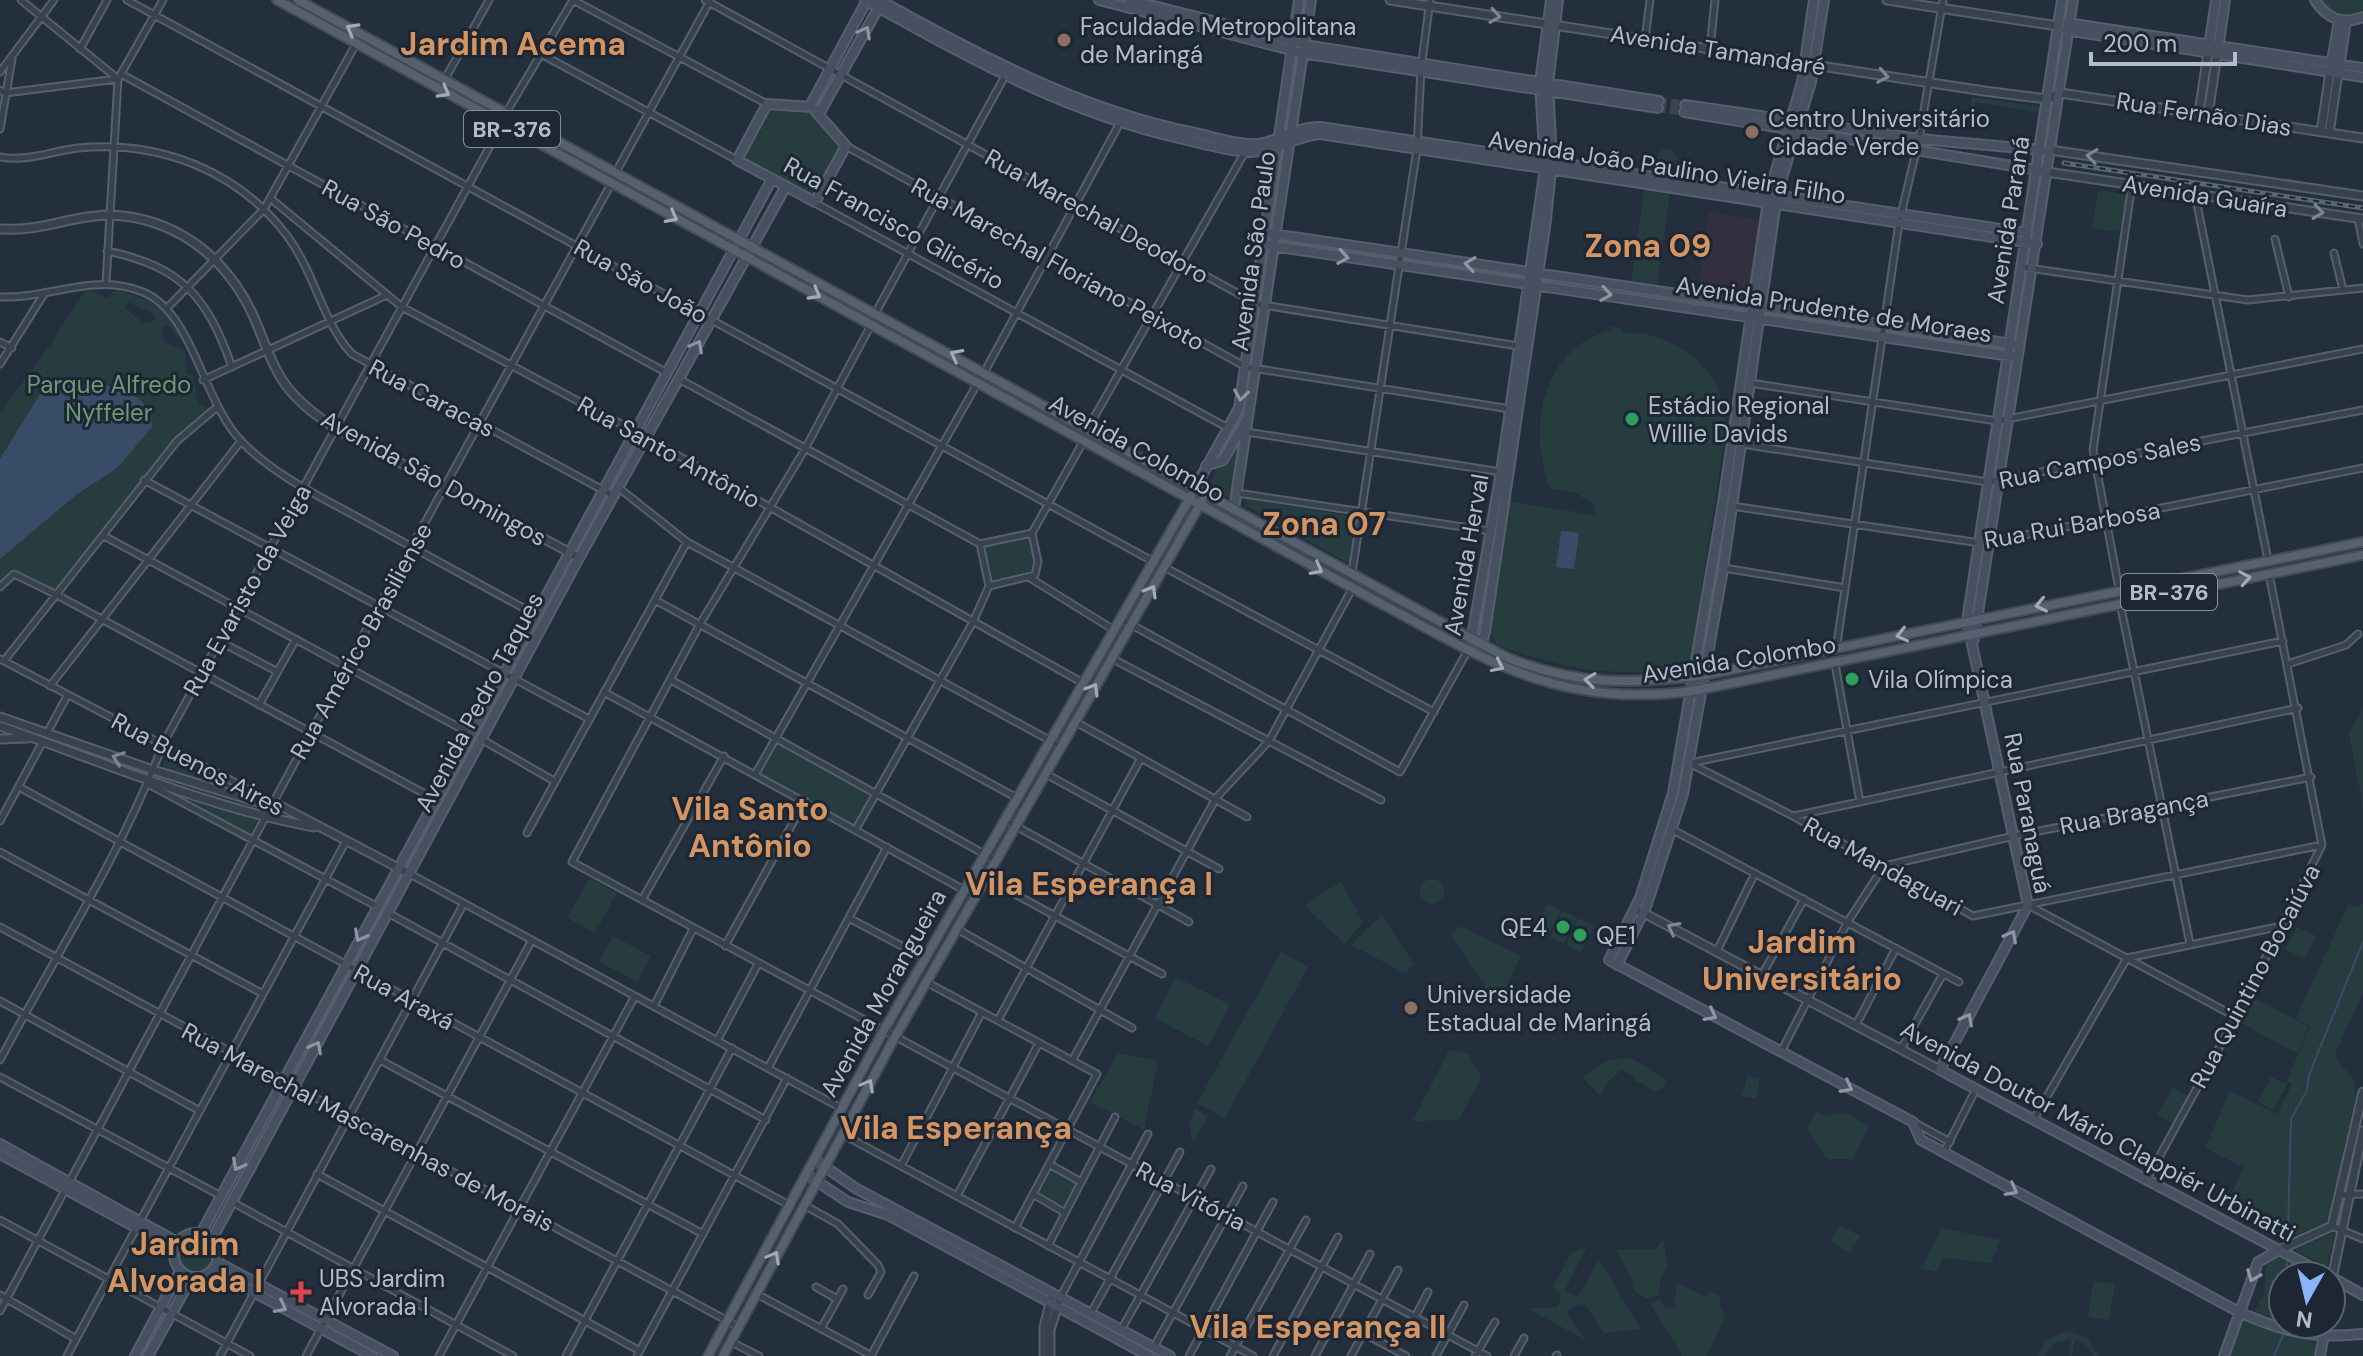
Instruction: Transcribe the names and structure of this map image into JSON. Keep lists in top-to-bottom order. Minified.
{"streets":{"main road":["BR-376","Avenida João Paulino Vieira Filho","Avenida Paraná","Rua Francisco Glicério","Avenida São Paulo","Avenida Prudente de Moraes","Avenida Colombo","Avenida Herval","Avenida Pedro Taques","Rua Paranaguá","Avenida Morangueira","Avenida Doutor Mário Clappiér Urbinatti"],"street":["Avenida Tamandaré","Rua Fernão Dias","Avenida Guaíra","Rua Marechal Deodoro","Rua São Pedro","Rua Marechal Floriano Peixoto","Rua São João","Rua Caracas","Rua Santo Antônio","Rua Campos Sales","Avenida São Domingos","Rua Rui Barbosa","Rua Evaristo da Veiga","Rua Américo Brasiliense","Rua Buenos Aires","Rua Bragança","Rua Mandaguari","Rua Quintino Bocaiúva","Rua Araxá","Rua Marechal Mascarenhas de Morais","Rua Vitória"]},"crossings":[["Avenida Tamandaré","Avenida Paraná"],["Avenida Tamandaré","Avenida Herval"],["Rua Fernão Dias","Avenida Paraná"],["Avenida João Paulino Vieira Filho","Avenida Paraná"],["Avenida João Paulino Vieira Filho","Avenida São Paulo"],["Avenida João Paulino Vieira Filho","Avenida Herval"],["Avenida Guaíra","Avenida Paraná"],["Rua Marechal Deodoro","Avenida São Paulo"],["Rua Marechal Deodoro","Avenida Herval"],["Avenida Paraná","Avenida Prudente de Moraes"],["Avenida Paraná","Avenida Colombo"],["Avenida Paraná","Rua Campos Sales"],["Avenida Paraná","Rua Rui Barbosa"],["Avenida Paraná","Rua Paranaguá"],["Rua Francisco Glicério","Avenida São Paulo"],["Rua Francisco Glicério","Avenida Pedro Taques"],["Rua São Pedro","Rua Evaristo da Veiga"],["Rua São Pedro","Rua Américo Brasiliense"],["Rua São Pedro","Avenida Pedro Taques"],["Avenida São Paulo","Rua Marechal Floriano Peixoto"],["Avenida São Paulo","Avenida Prudente de Moraes"],["Avenida São Paulo","Avenida Colombo"],["Avenida São Paulo","Avenida Morangueira"],["Rua Marechal Floriano Peixoto","Avenida Herval"],["Rua São João","Rua Evaristo da Veiga"],["Rua São João","Rua Américo Brasiliense"],["Rua São João","Avenida Pedro Taques"],["Rua São João","Avenida Morangueira"],["Avenida Prudente de Moraes","Avenida Herval"],["Rua Caracas","Rua Evaristo da Veiga"],["Rua Caracas","Rua Américo Brasiliense"],["Rua Caracas","Avenida Pedro Taques"],["Rua Caracas","Avenida Morangueira"],["Avenida Colombo","Avenida Herval"],["Avenida Colombo","Rua Evaristo da Veiga"],["Avenida Colombo","Rua Américo Brasiliense"],["Avenida Colombo","Avenida Pedro Taques"],["Avenida Colombo","Rua Paranaguá"],["Avenida Colombo","Rua Quintino Bocaiúva"],["Avenida Colombo","Avenida Morangueira"],["Rua Santo Antônio","Rua Evaristo da Veiga"],["Rua Santo Antônio","Rua Américo Brasiliense"],["Rua Santo Antônio","Avenida Pedro Taques"],["Rua Santo Antônio","Avenida Morangueira"],["Avenida São Domingos","Rua Evaristo da Veiga"],["Avenida São Domingos","Rua Américo Brasiliense"],["Avenida São Domingos","Avenida Pedro Taques"],["Rua Evaristo da Veiga","Rua Buenos Aires"],["Rua Evaristo da Veiga","Rua Araxá"],["Rua Evaristo da Veiga","Rua Marechal Mascarenhas de Morais"],["Rua Américo Brasiliense","Rua Buenos Aires"],["Rua Américo Brasiliense","Rua Araxá"],["Rua Américo Brasiliense","Rua Marechal Mascarenhas de Morais"],["Avenida Pedro Taques","Rua Buenos Aires"],["Avenida Pedro Taques","Rua Araxá"],["Avenida Pedro Taques","Rua Marechal Mascarenhas de Morais"],["Rua Bragança","Rua Paranaguá"],["Rua Bragança","Rua Mandaguari"],["Rua Bragança","Rua Quintino Bocaiúva"],["Rua Paranaguá","Rua Mandaguari"],["Rua Paranaguá","Avenida Doutor Mário Clappiér Urbinatti"],["Rua Mandaguari","Rua Quintino Bocaiúva"],["Rua Quintino Bocaiúva","Avenida Doutor Mário Clappiér Urbinatti"],["Avenida Morangueira","Rua Araxá"],["Avenida Morangueira","Rua Marechal Mascarenhas de Morais"],["Avenida Morangueira","Rua Vitória"]],"one_way":["Avenida Tamandaré","Rua Paranaguá"],"districts":["Jardim Acema","Zona 09","Zona 07","Vila Santo Antônio","Vila Esperança I","Jardim Universitário","Vila Esperança","Jardim Alvorada I","Vila Esperança II"],"parks":["Parque Alfredo Nyffeler"],"places":{"other":["Faculdade Metropolitana de Maringá","Centro Universitário Cidade Verde","Estádio Regional Willie Davids","Vila Olímpica","QE4","QE1","Universidade Estadual de Maringá"],"health":["UBS Jardim Alvorada I"]},"scale_bar":"200 m","north":"bottom"}
